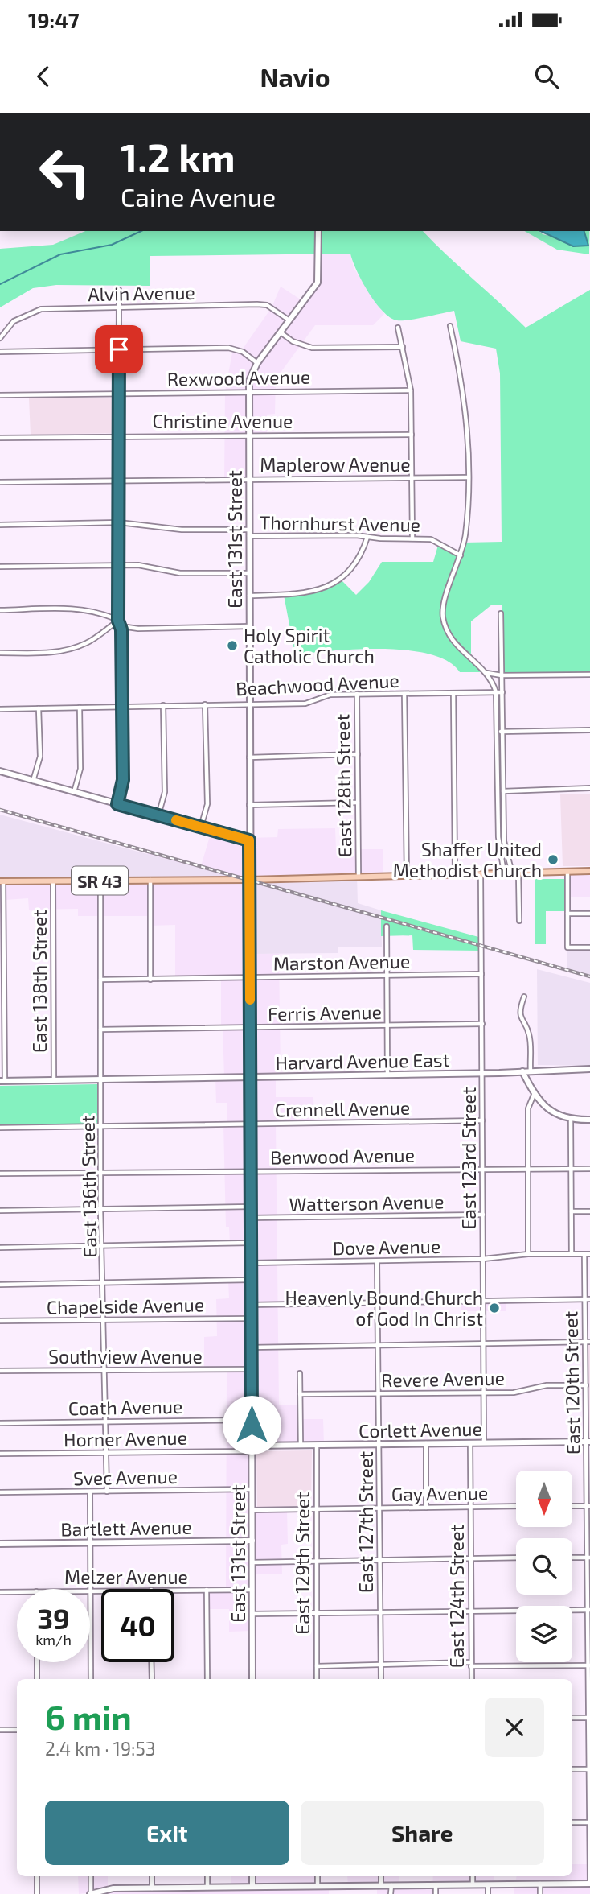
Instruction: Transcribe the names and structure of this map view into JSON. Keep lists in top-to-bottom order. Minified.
{"streets":{"main road":["SR 43"],"street":["Alvin Avenue","Rexwood Avenue","Christine Avenue","Maplerow Avenue","Thornhurst Avenue","East 131st Street","Beachwood Avenue","East 128th Street","Marston Avenue","East 138th Street","Ferris Avenue","Harvard Avenue East","Crennell Avenue","Benwood Avenue","East 123rd Street","East 136th Street","Watterson Avenue","Dove Avenue","Chapelside Avenue","Southview Avenue","Revere Avenue","East 120th Street","Coath Avenue","Corlett Avenue","Horner Avenue","Svec Avenue","Gay Avenue","East 127th Street","Bartlett Avenue","East 129th Street","Melzer Avenue","East 124th Street"]},"crossings":[["Alvin Avenue","East 131st Street"],["Rexwood Avenue","East 131st Street"],["Christine Avenue","East 131st Street"],["Maplerow Avenue","East 131st Street"],["Thornhurst Avenue","East 131st Street"],["East 131st Street","Beachwood Avenue"],["East 131st Street","SR 43"],["East 131st Street","Marston Avenue"],["East 131st Street","Ferris Avenue"],["East 131st Street","Harvard Avenue East"],["East 131st Street","Crennell Avenue"],["East 131st Street","Benwood Avenue"],["East 131st Street","Watterson Avenue"],["East 131st Street","Dove Avenue"],["East 131st Street","Chapelside Avenue"],["East 131st Street","Southview Avenue"],["East 131st Street","Coath Avenue"],["East 131st Street","Corlett Avenue"],["East 131st Street","Horner Avenue"],["East 131st Street","Svec Avenue"],["East 131st Street","Gay Avenue"],["East 131st Street","Bartlett Avenue"],["East 131st Street","Melzer Avenue"],["Beachwood Avenue","East 128th Street"],["East 128th Street","SR 43"],["SR 43","East 138th Street"],["SR 43","East 123rd Street"],["SR 43","East 136th Street"],["Marston Avenue","East 123rd Street"],["Marston Avenue","East 136th Street"],["East 138th Street","Harvard Avenue East"],["Ferris Avenue","East 123rd Street"],["Ferris Avenue","East 136th Street"],["Harvard Avenue East","East 123rd Street"],["Harvard Avenue East","East 136th Street"],["Crennell Avenue","East 123rd Street"],["Crennell Avenue","East 136th Street"],["Benwood Avenue","East 123rd Street"],["Benwood Avenue","East 136th Street"],["East 123rd Street","Watterson Avenue"],["East 123rd Street","Dove Avenue"],["East 123rd Street","Revere Avenue"],["East 123rd Street","Corlett Avenue"],["East 136th Street","Chapelside Avenue"],["East 136th Street","Southview Avenue"],["East 136th Street","Coath Avenue"],["East 136th Street","Horner Avenue"],["East 136th Street","Svec Avenue"],["Dove Avenue","East 120th Street"],["Dove Avenue","East 127th Street"],["Revere Avenue","East 120th Street"],["Revere Avenue","East 127th Street"],["East 120th Street","Corlett Avenue"],["Corlett Avenue","Horner Avenue"],["Corlett Avenue","East 127th Street"],["Corlett Avenue","East 129th Street"],["Corlett Avenue","East 124th Street"],["Gay Avenue","East 127th Street"],["Gay Avenue","East 129th Street"],["Gay Avenue","East 124th Street"]],"places":["Holy Spirit Catholic Church","Shaffer United Methodist Church","Heavenly Bound Church of God In Christ"],"north":"bottom","page":{"status":"19:47","header":"Navio","turn":["1.2 km","Caine Avenue"],"speed":"39 km/h","limit":"40","heading":["6 min","2.4 km · 19:53"],"buttons":["Exit","Share"]}}
